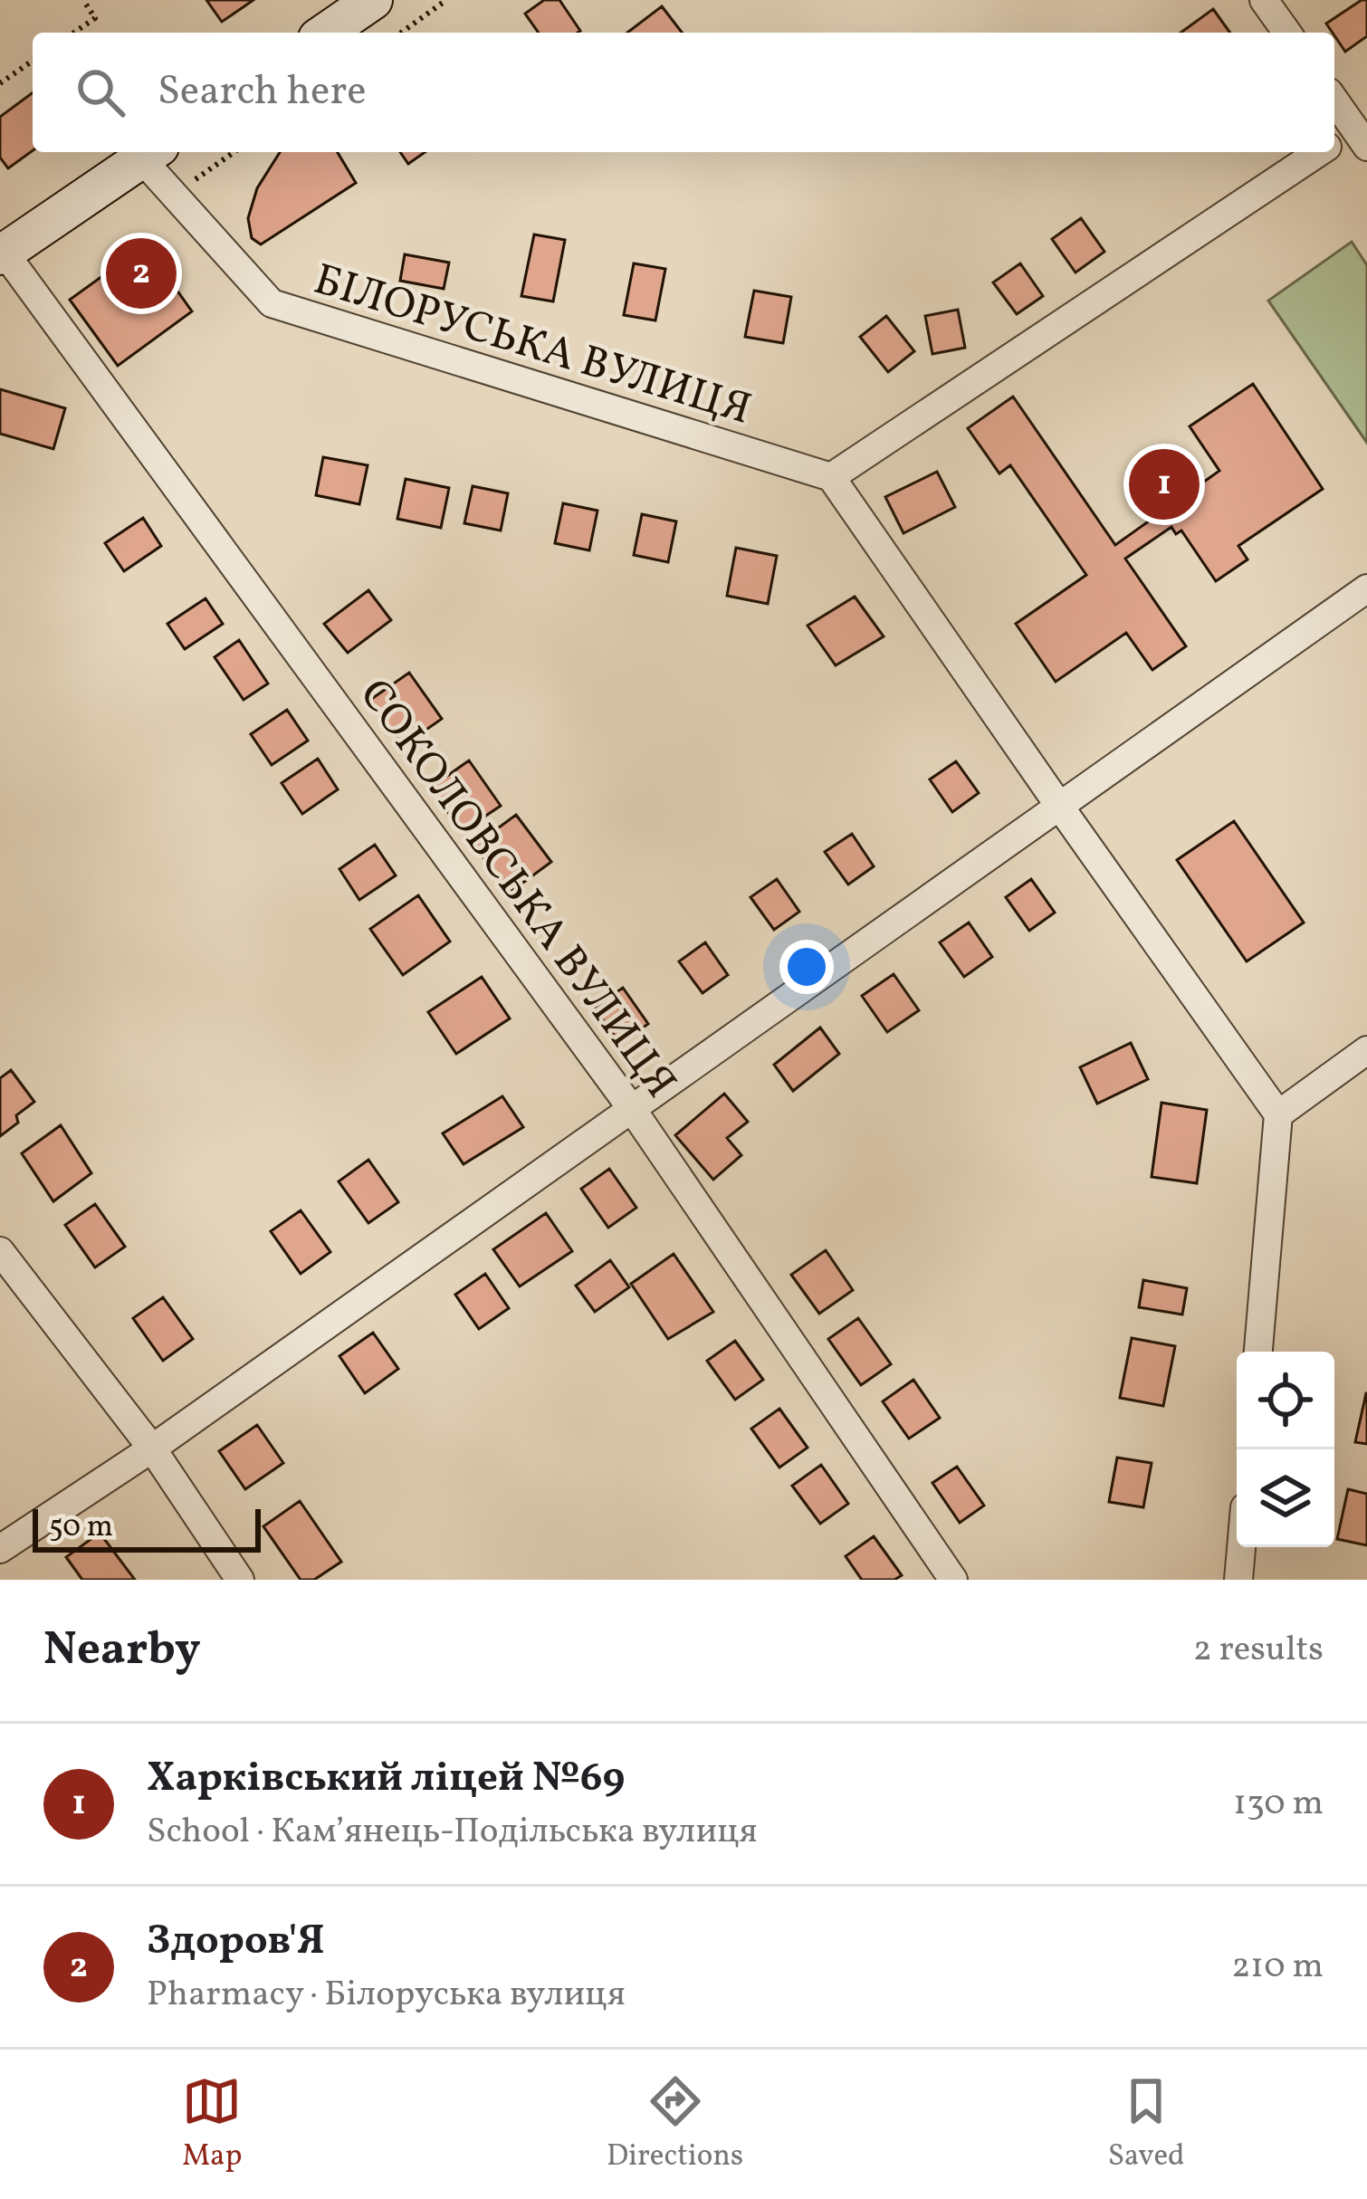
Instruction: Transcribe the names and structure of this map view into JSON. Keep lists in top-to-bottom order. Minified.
{"streets":{"street":["БІЛОРУСЬКА ВУЛИЦЯ","СОКОЛОВСЬКА ВУЛИЦЯ"]},"scale_bar":"50 m","page":{"search":"Search here","pins":["2","1"],"scale":"50 m","heading":["Nearby","2 results"],"list":[{"mark":"1","name":"Харківський ліцей №69","note":"School · Кам’янець-Подільська вулиця","value":"130 m"},{"mark":"2","name":"Здоров'Я","note":"Pharmacy · Білоруська вулиця","value":"210 m"}],"nav":["Map","Directions","Saved"]}}
